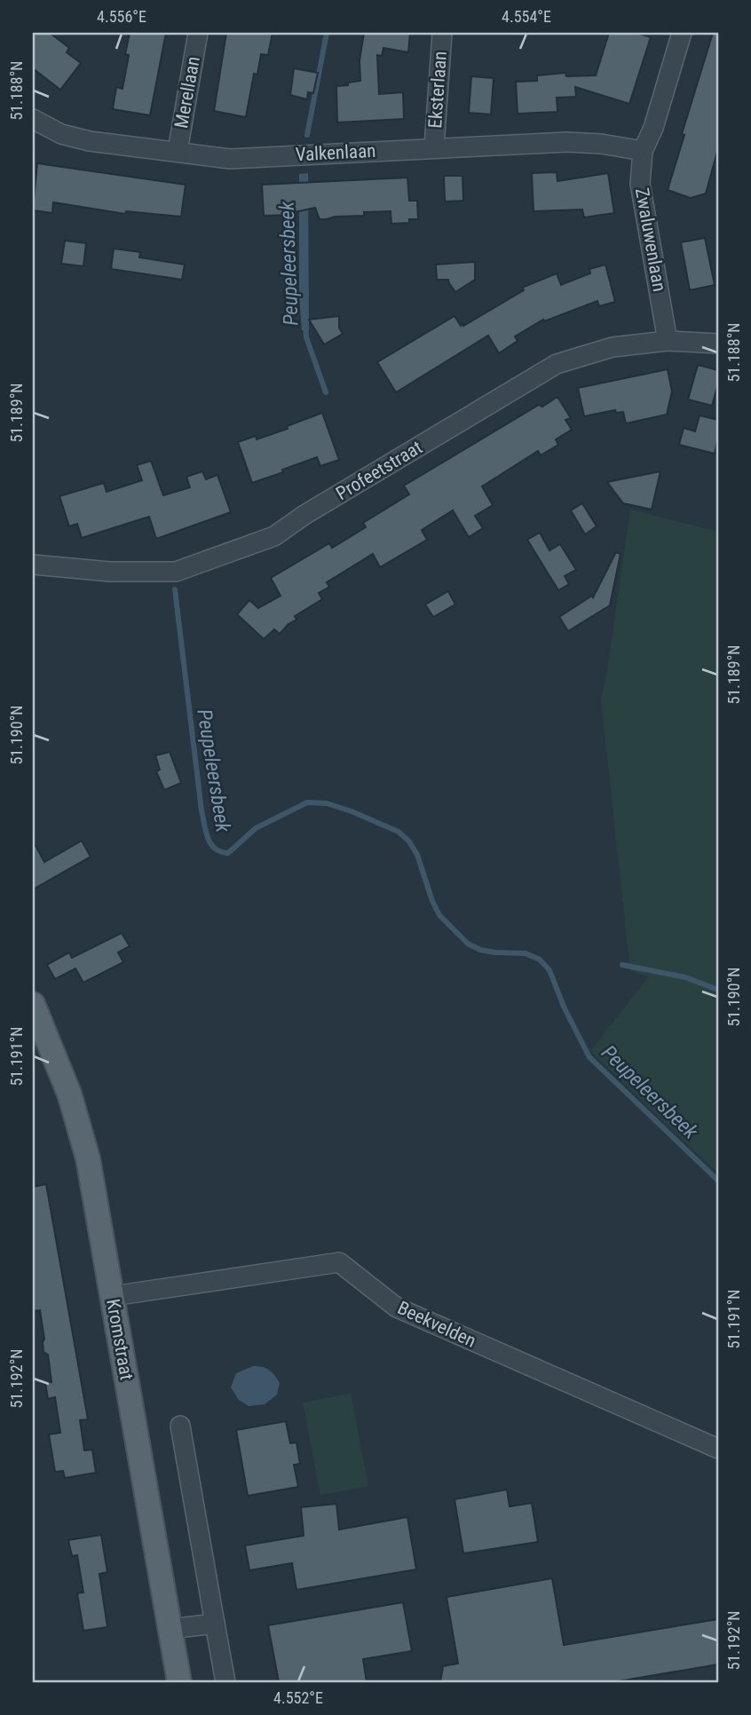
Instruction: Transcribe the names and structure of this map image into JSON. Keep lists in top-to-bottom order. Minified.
{"streets":{"main road":["Kromstraat"],"street":["Eksterlaan","Merellaan","Valkenlaan","Zwaluwenlaan","Profeetstraat","Beekvelden"]},"crossings":[["Eksterlaan","Valkenlaan"],["Merellaan","Valkenlaan"],["Valkenlaan","Zwaluwenlaan"],["Zwaluwenlaan","Profeetstraat"],["Beekvelden","Kromstraat"]],"water":["Peupeleersbeek"],"coordinates":["4.556°E","4.554°E","51.188°N","51.189°N","51.190°N","51.191°N","51.192°N","4.552°E"]}
